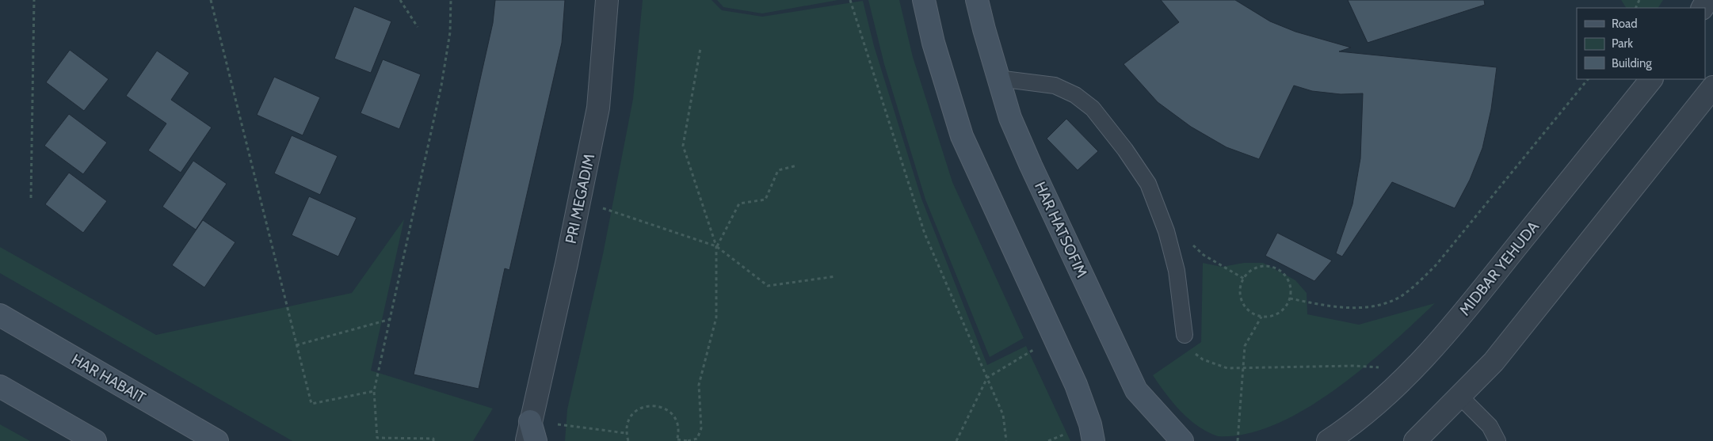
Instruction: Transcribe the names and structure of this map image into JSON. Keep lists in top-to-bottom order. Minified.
{"streets":{"main road":["HAR HATSOFIM","HAR HABAIT"],"street":["PRI MEGADIM","MIDBAR YEHUDA"]},"legend":["Road","Park","Building"]}
